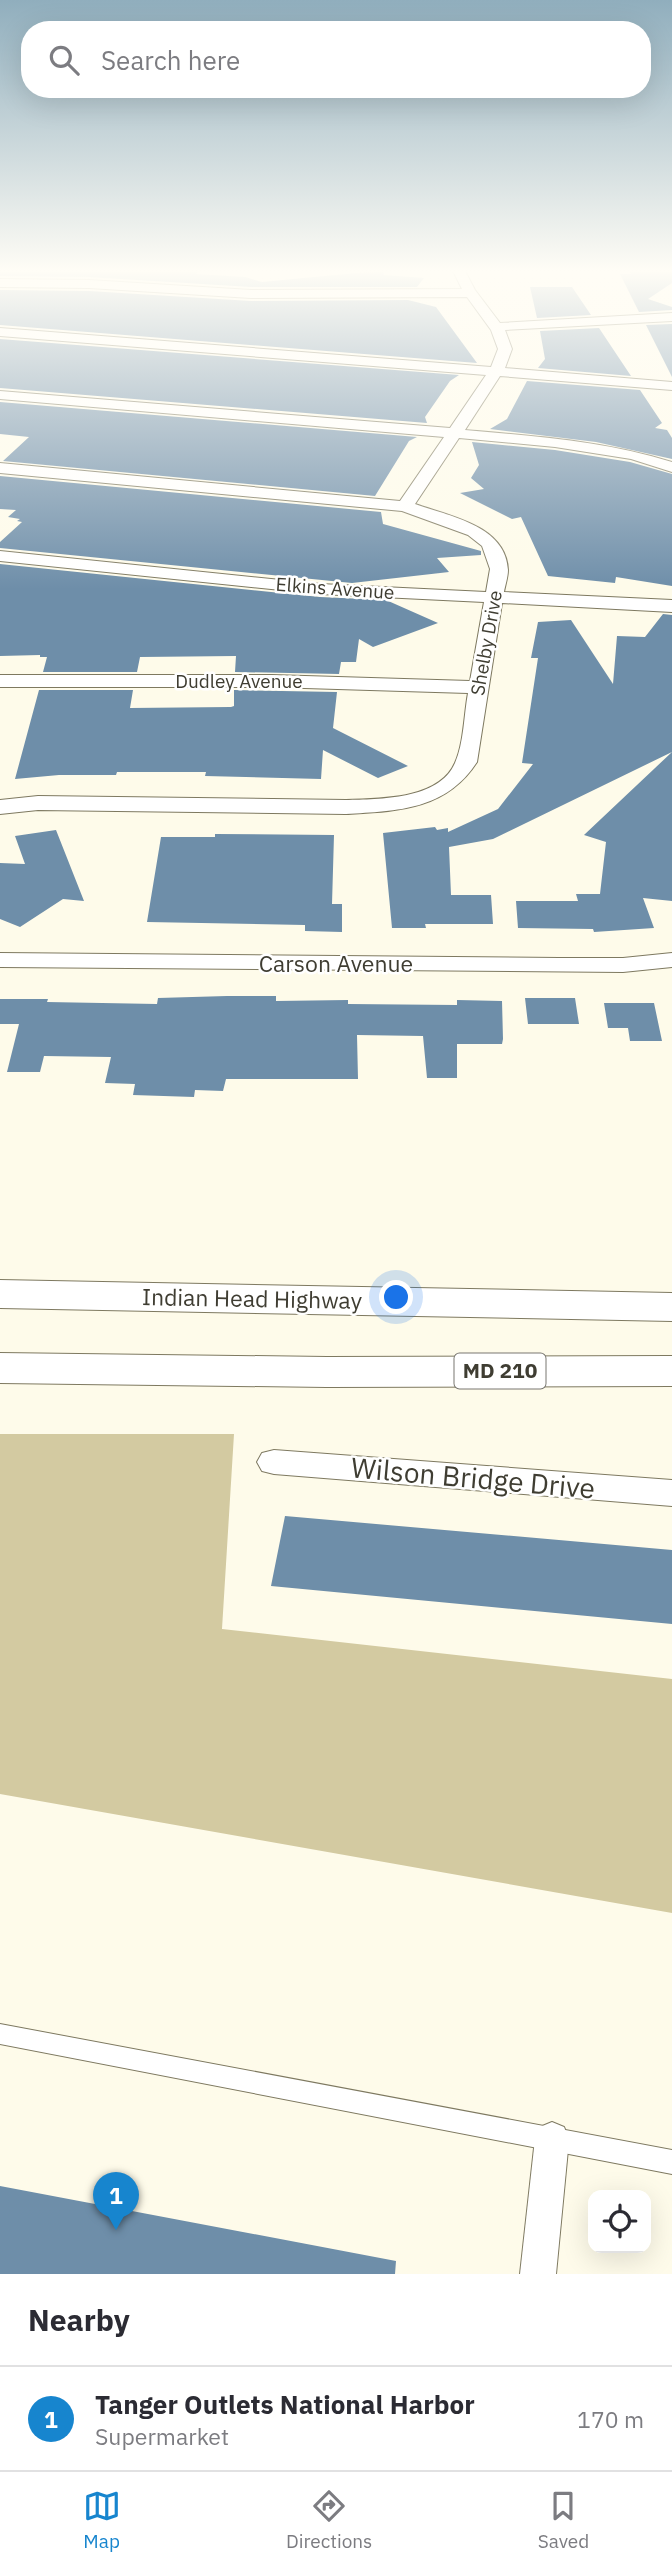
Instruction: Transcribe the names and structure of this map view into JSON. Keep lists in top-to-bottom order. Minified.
{"streets":{"highway":["Indian Head Highway","MD 210"],"street":["Elkins Avenue","Shelby Drive","Dudley Avenue","Carson Avenue","Wilson Bridge Drive"]},"crossings":[["Elkins Avenue","Shelby Drive"],["Shelby Drive","Dudley Avenue"]],"page":{"search":"Search here","pins":"1","heading":"Nearby","list":[{"mark":"1","name":"Tanger Outlets National Harbor","note":"Supermarket","value":"170 m"}],"nav":["Map","Directions","Saved"]}}
